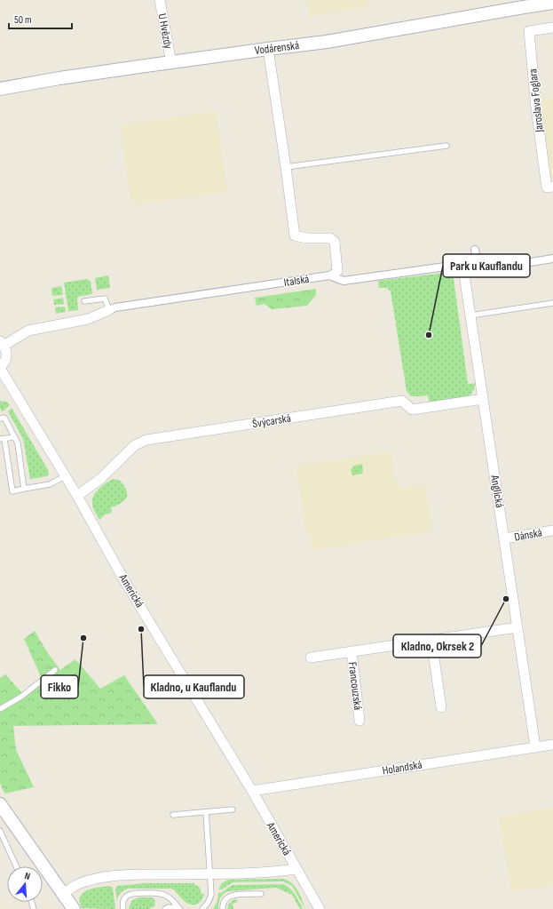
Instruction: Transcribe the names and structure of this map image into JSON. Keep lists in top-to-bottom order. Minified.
{"streets":{"street":["U Hvězdy","Vodárenská","Jaroslava Foglara","Italská","Švýcarská","Anglická","Dánská","Americká","Francouzská","Holandská"]},"crossings":[["U Hvězdy","Vodárenská"],["Švýcarská","Anglická"],["Švýcarská","Americká"],["Anglická","Dánská"],["Anglická","Francouzská"],["Anglická","Holandská"],["Americká","Holandská"]],"places":["Park u Kauflandu","Kladno, Okrsek 2","Kladno, u Kauflandu","Fikko"],"scale_bar":"50 m","north":"top"}
